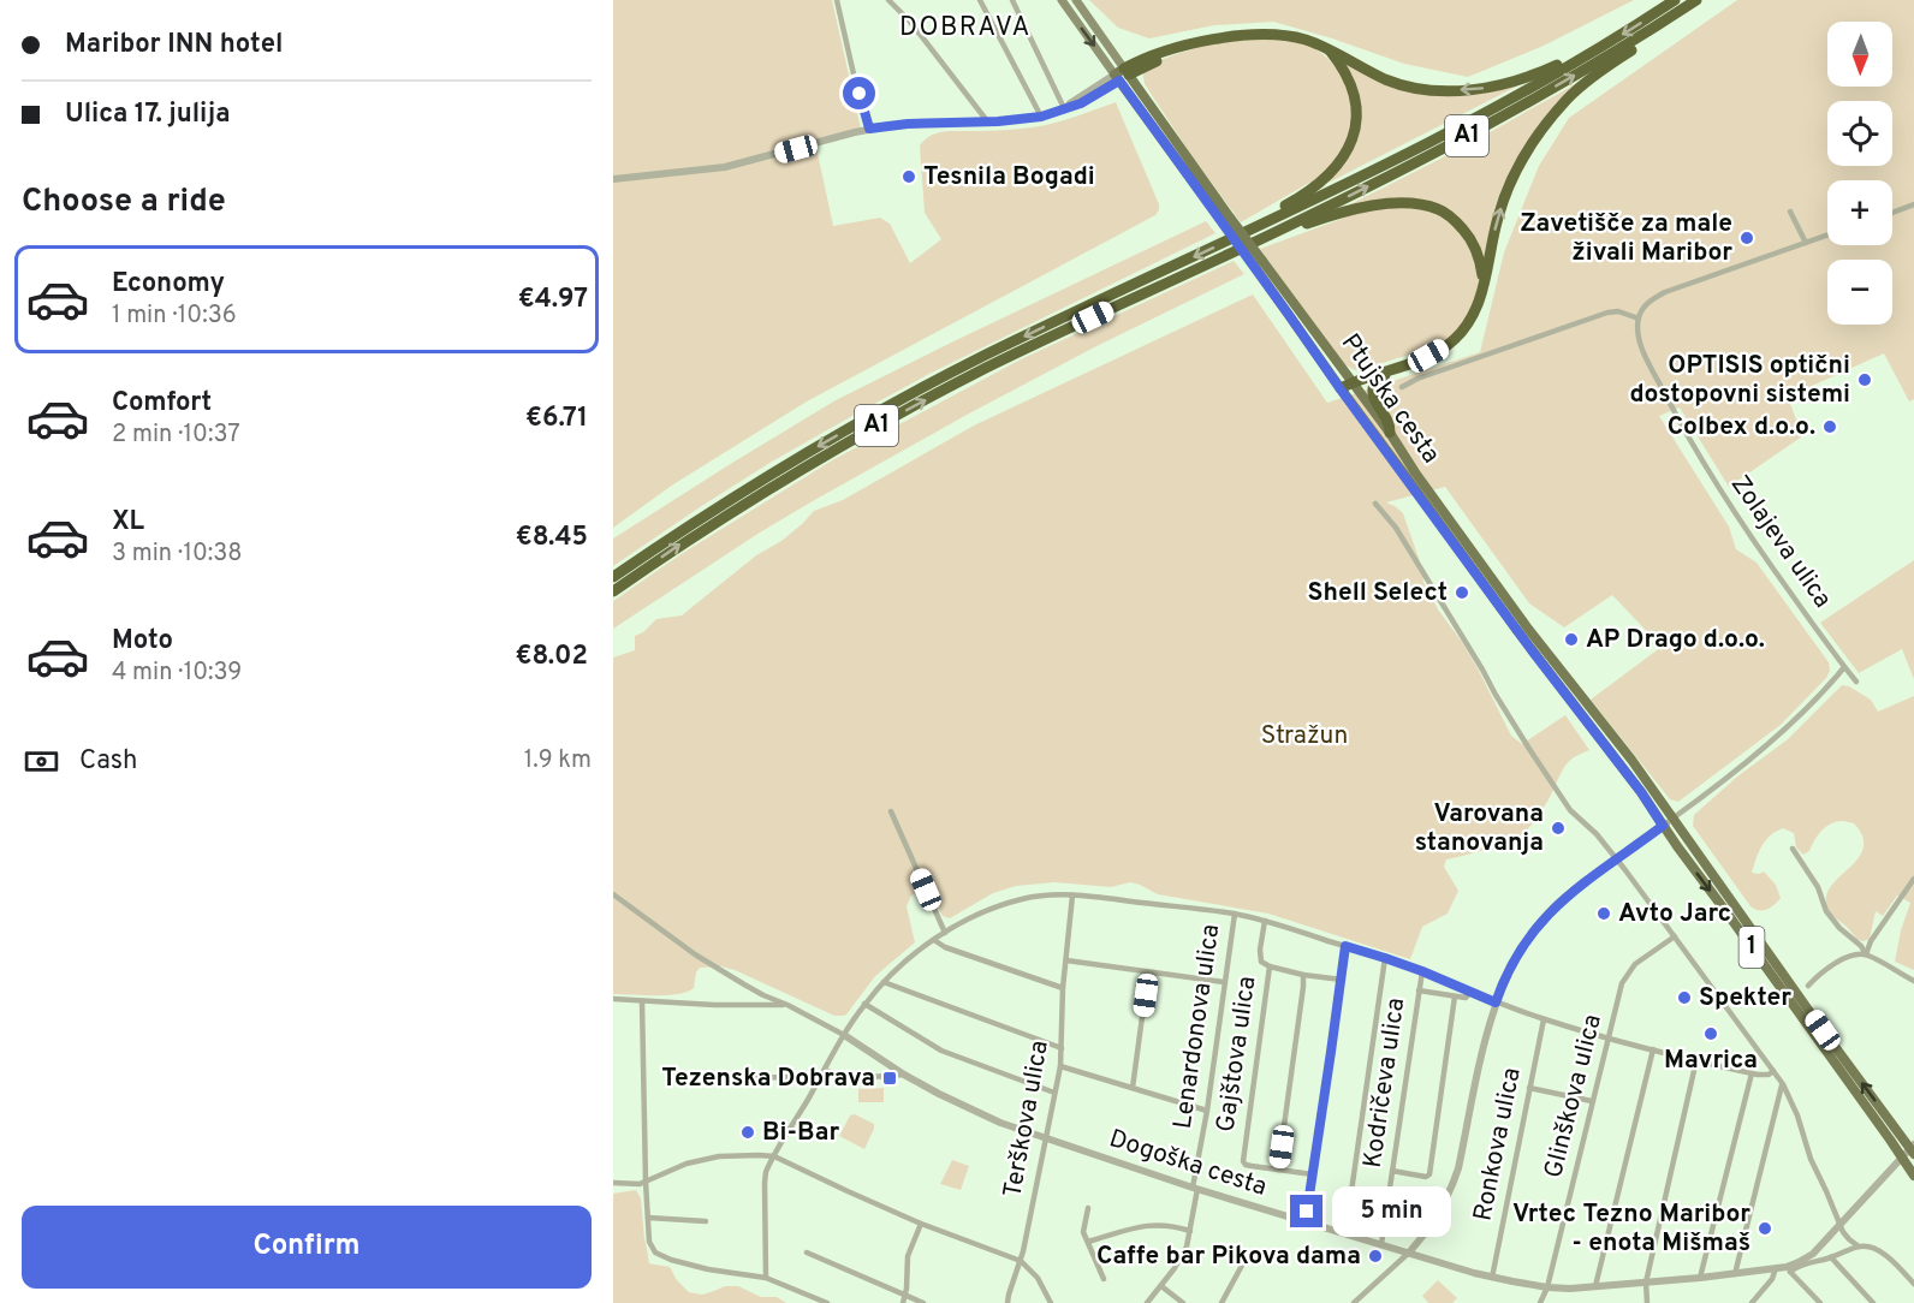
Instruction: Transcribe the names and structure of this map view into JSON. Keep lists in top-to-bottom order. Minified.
{"streets":{"highway":["A1"],"main road":["Ptujska cesta","1"],"street":["Zolajeva ulica","Lenardonova ulica","Gajštova ulica","Kodričeva ulica","Glinškova ulica","Terškova ulica","Ronkova ulica","Dogoška cesta"]},"crossings":[["Ptujska cesta","Dogoška cesta"],["Lenardonova ulica","Dogoška cesta"],["Kodričeva ulica","Dogoška cesta"],["Glinškova ulica","Dogoška cesta"],["Terškova ulica","Dogoška cesta"],["Ronkova ulica","Dogoška cesta"]],"districts":["DOBRAVA"],"parks":["Stražun"],"places":{"other":["Tesnila Bogadi","Zavetišče za male živali Maribor","OPTISIS optični dostopovni sistemi","Colbex d.o.o.","Shell Select","AP Drago d.o.o.","Varovana stanovanja","Avto Jarc","Spekter","Mavrica","Bi-Bar","Vrtec Tezno Maribor - enota Mišmaš","Caffe bar Pikova dama"],"transit":["Tezenska Dobrava"]},"north":"bottom","page":{"banner":["Maribor INN hotel","Ulica 17. julija"],"map_buttons":["+","−"],"heading":"Choose a ride","list":[{"name":"Economy","note":"1 min · 10:36","value":"€4.97"},{"name":"Comfort","note":"2 min · 10:37","value":"€6.71"},{"name":"XL","note":"3 min · 10:38","value":"€8.45"},{"name":"Moto","note":"4 min · 10:39","value":"€8.02"}],"pay":["Cash","1.9 km"],"bubble":"5 min","buttons":"Confirm"}}
